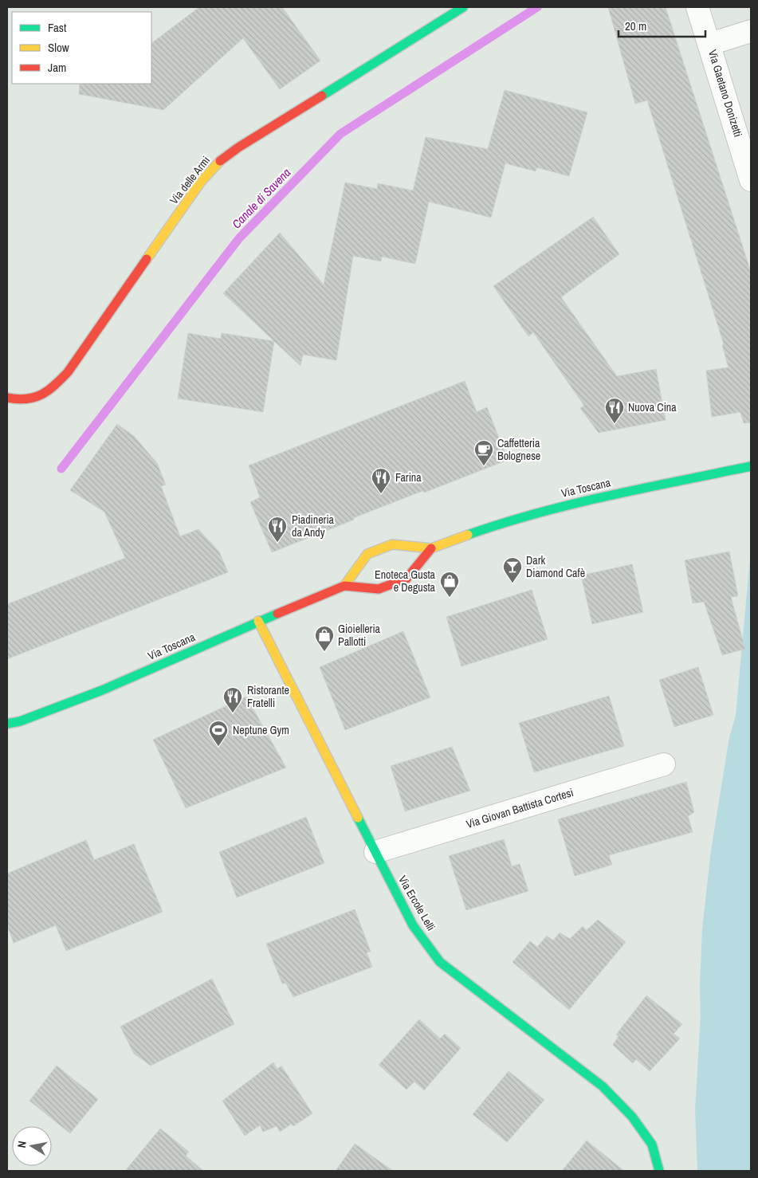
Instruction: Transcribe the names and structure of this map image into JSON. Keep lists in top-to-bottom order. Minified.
{"streets":{"street":["Via Gaetano Donizetti","Via delle Armi","Via Toscana","Via Giovan Battista Cortesi","Via Ercole Lelli"]},"crossings":[["Via Toscana","Via Ercole Lelli"],["Via Giovan Battista Cortesi","Via Ercole Lelli"]],"water":["Canale di Savena"],"places":{"restaurant":["Nuova Cina","Farina","Piadineria da Andy","Ristorante Fratelli"],"cafe":["Caffetteria Bolognese"],"bar":["Dark Diamond Cafè"],"shop":["Enoteca Gusta e Degusta","Gioielleria Pallotti"],"sports":["Neptune Gym"]},"legend":["Fast","Slow","Jam"],"scale_bar":"20 m","north":"left"}
